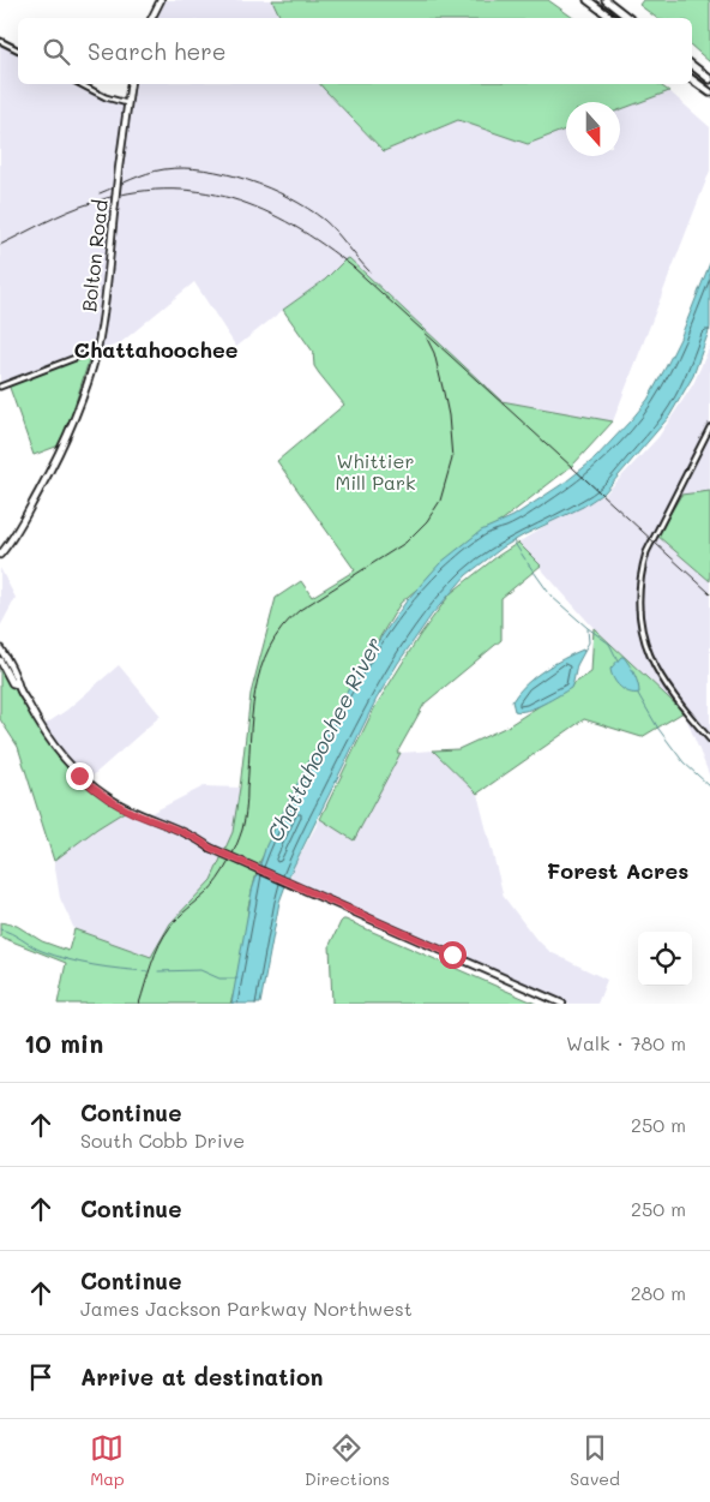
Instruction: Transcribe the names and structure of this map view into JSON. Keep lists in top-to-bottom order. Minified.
{"streets":{"main road":["Bolton Road"]},"districts":["Chattahoochee","Forest Acres"],"water":["Chattahoochee River"],"parks":["Whittier Mill Park"],"north":"bottom","page":{"search":"Search here","heading":["10 min","Walk · 780 m"],"list":[["Continue","South Cobb Drive","250 m"],["Continue","250 m"],["Continue","James Jackson Parkway Northwest","280 m"],"Arrive at destination"],"nav":["Map","Directions","Saved"]}}
